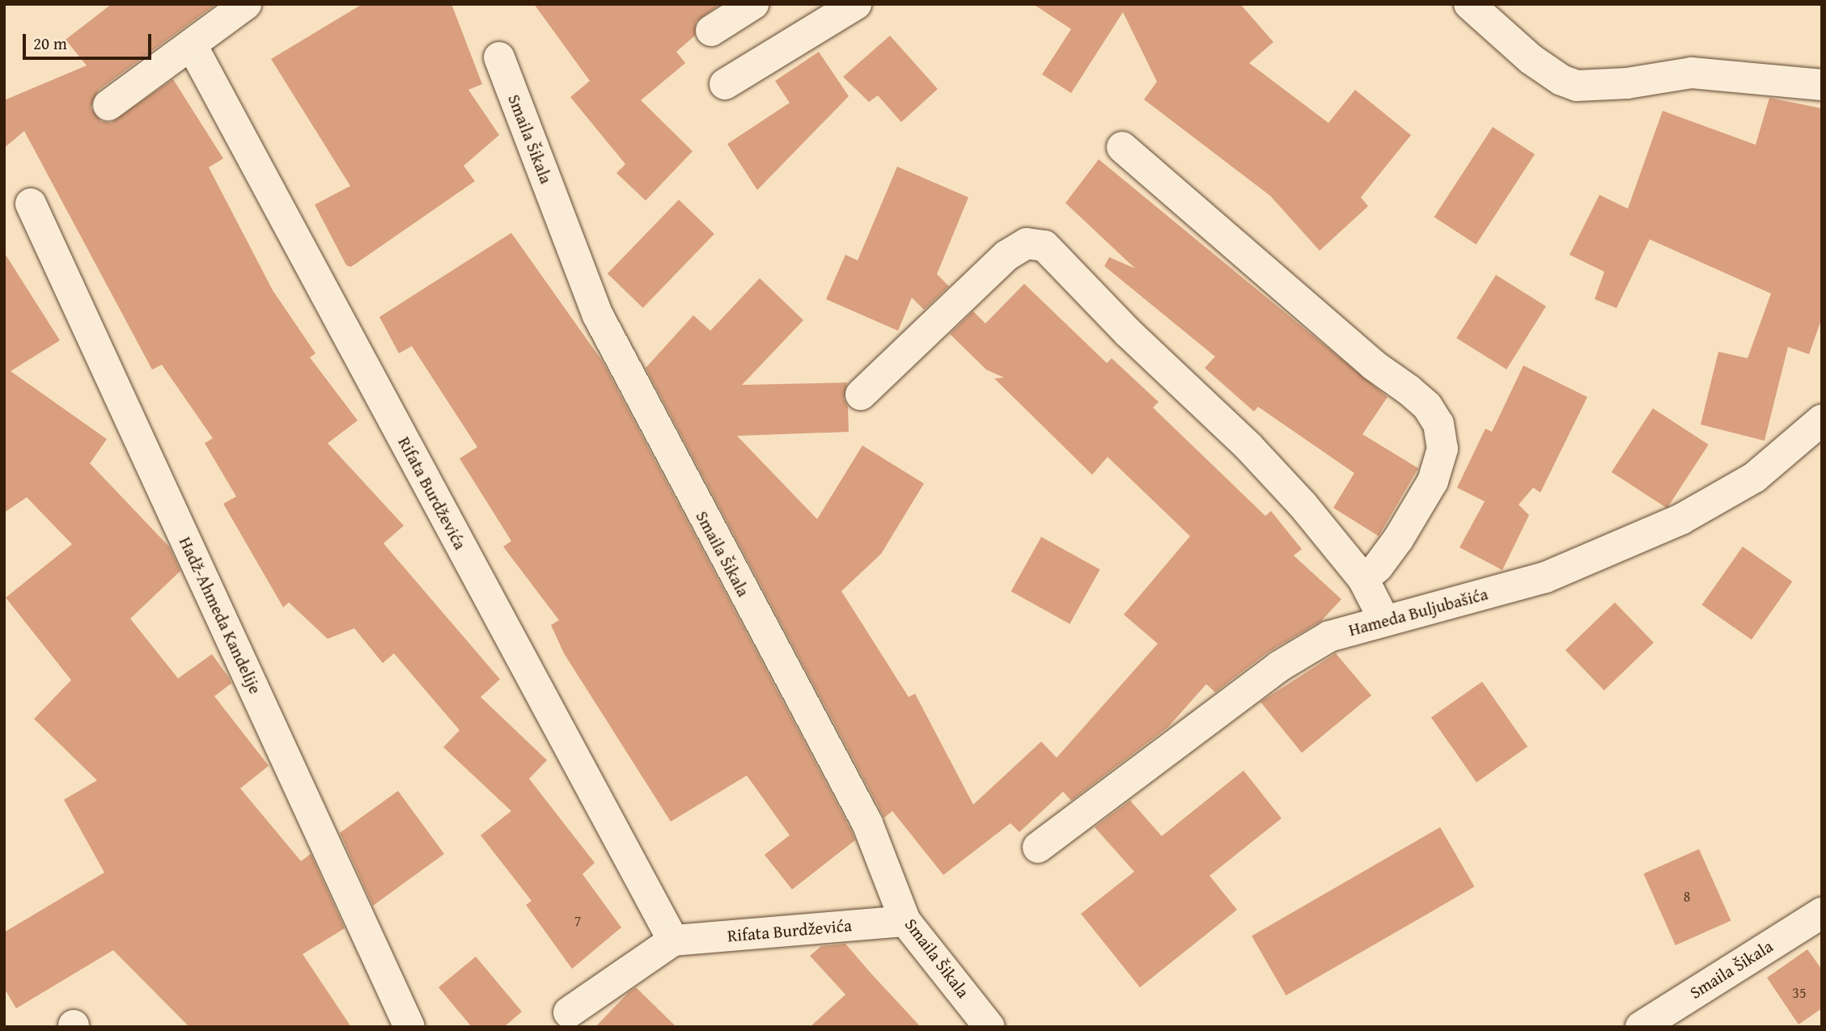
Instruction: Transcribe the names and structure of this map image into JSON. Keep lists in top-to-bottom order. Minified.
{"streets":{"street":["Smaila Šikala","Rifata Burdževića","Hameda Buljubašića","Hadž-Ahmeda Kandelije"]},"crossings":[["Smaila Šikala","Rifata Burdževića"]],"house_numbers":["8","7","35"],"scale_bar":"20 m"}
